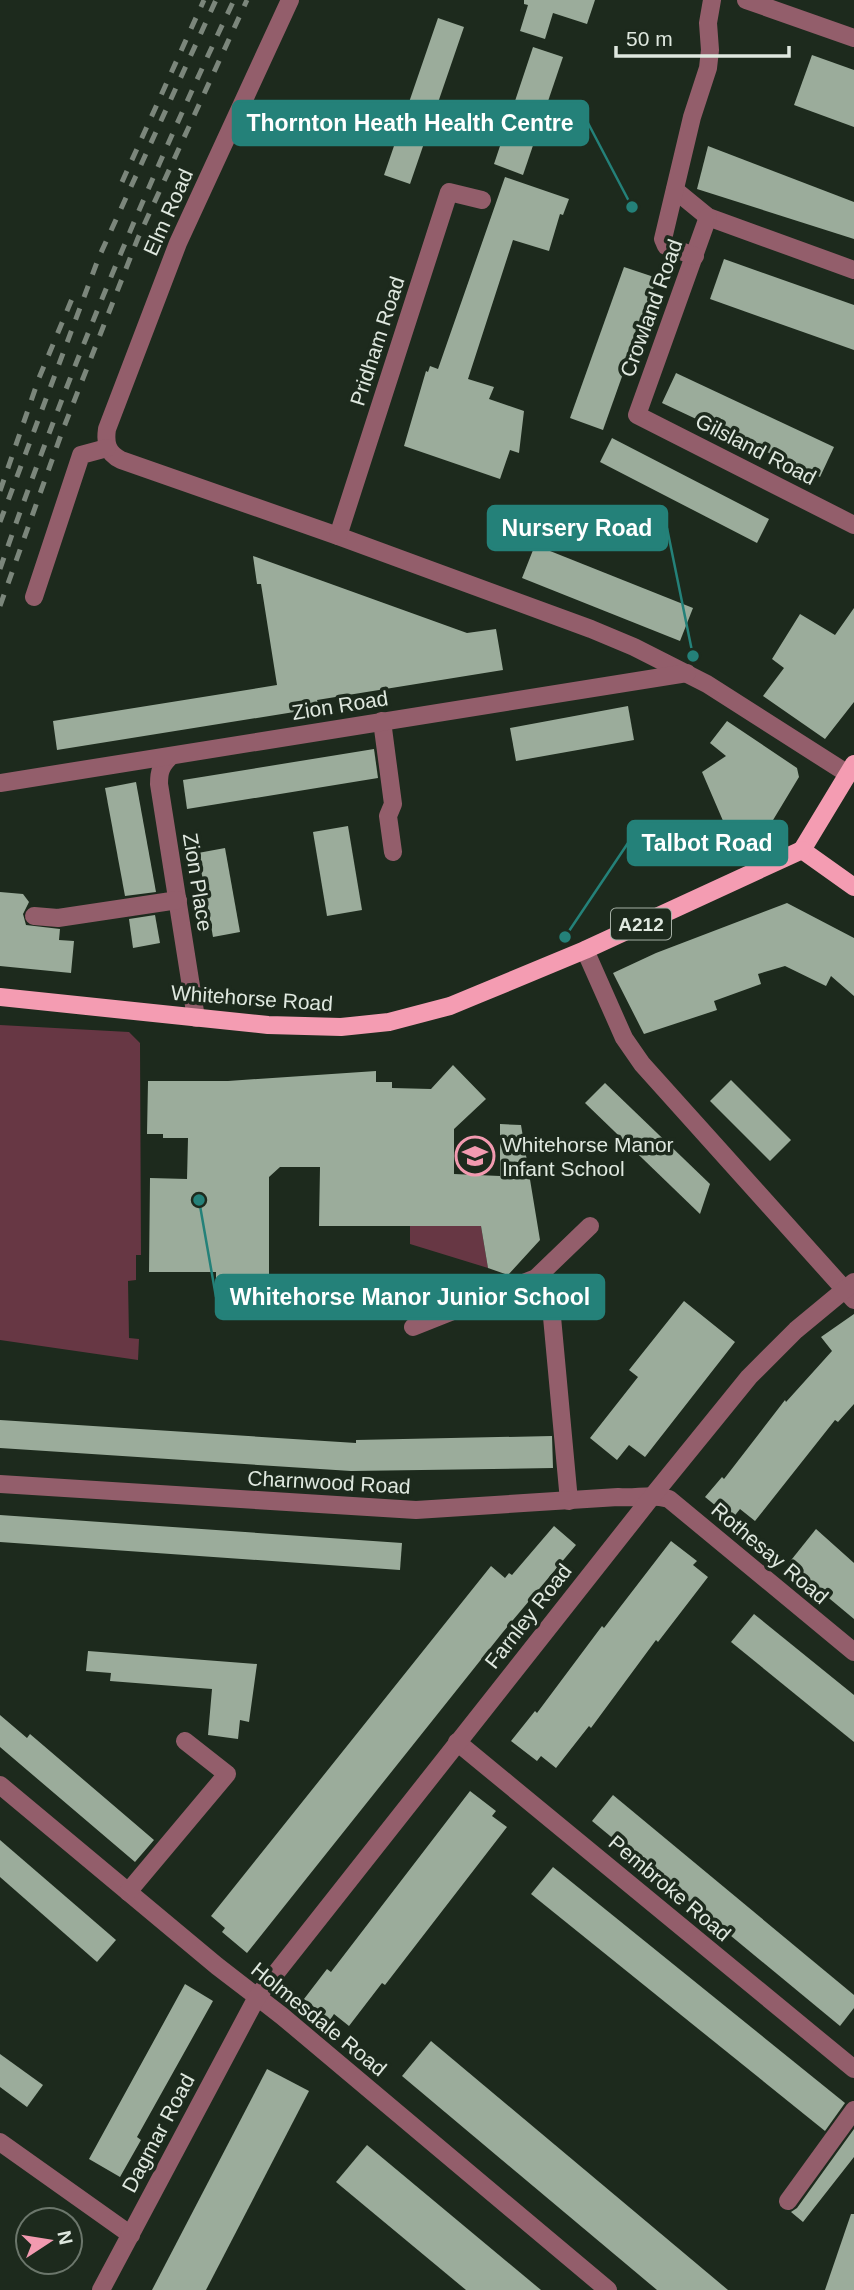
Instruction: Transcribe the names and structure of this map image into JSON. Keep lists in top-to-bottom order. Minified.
{"streets":{"main road":["A212","Whitehorse Road"],"street":["Elm Road","Crowland Road","Pridham Road","Gilsland Road","Zion Road","Zion Place","Charnwood Road","Rothesay Road","Farnley Road","Pembroke Road","Holmesdale Road","Dagmar Road"]},"crossings":[["Crowland Road","Gilsland Road"],["Zion Road","Zion Place"],["Zion Place","Whitehorse Road"],["Charnwood Road","Rothesay Road"],["Charnwood Road","Farnley Road"],["Rothesay Road","Farnley Road"],["Farnley Road","Pembroke Road"],["Farnley Road","Holmesdale Road"],["Farnley Road","Dagmar Road"],["Holmesdale Road","Dagmar Road"]],"places":{"other":["Thornton Heath Health Centre","Nursery Road","Talbot Road","Whitehorse Manor Junior School"],"school or university":["Whitehorse Manor Infant School"]},"scale_bar":"50 m","north":"right"}
